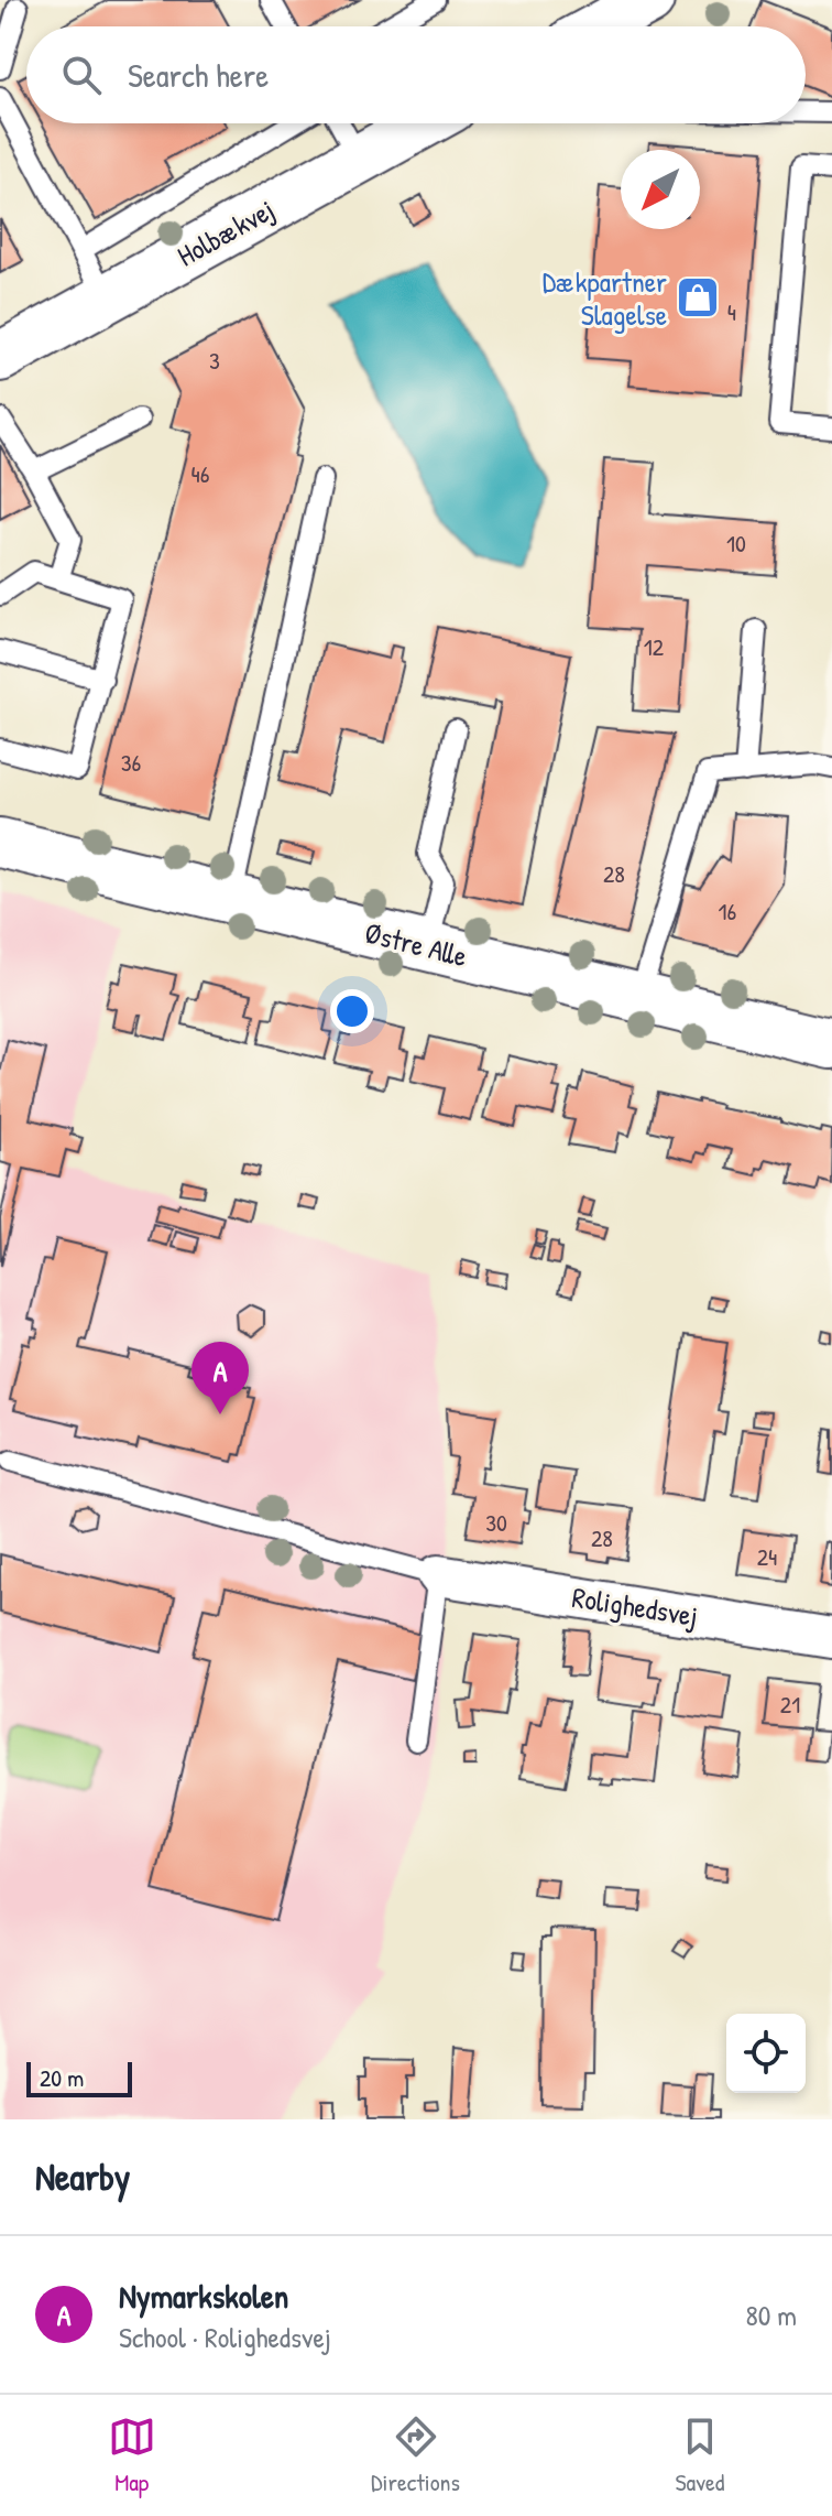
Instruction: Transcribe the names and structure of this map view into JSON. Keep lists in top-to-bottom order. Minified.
{"streets":{"street":["Holbækvej","Østre Alle","Rolighedsvej"]},"places":{"shop":["Dækpartner Slagelse"]},"house_numbers":["4","3","46","10","12","36","28","16","30","28","24","21"],"scale_bar":"20 m","north":"bottom left","page":{"search":"Search here","pins":"A","scale":"20 m","heading":"Nearby","list":[{"mark":"A","name":"Nymarkskolen","note":"School · Rolighedsvej","value":"80 m"}],"nav":["Map","Directions","Saved"]}}
